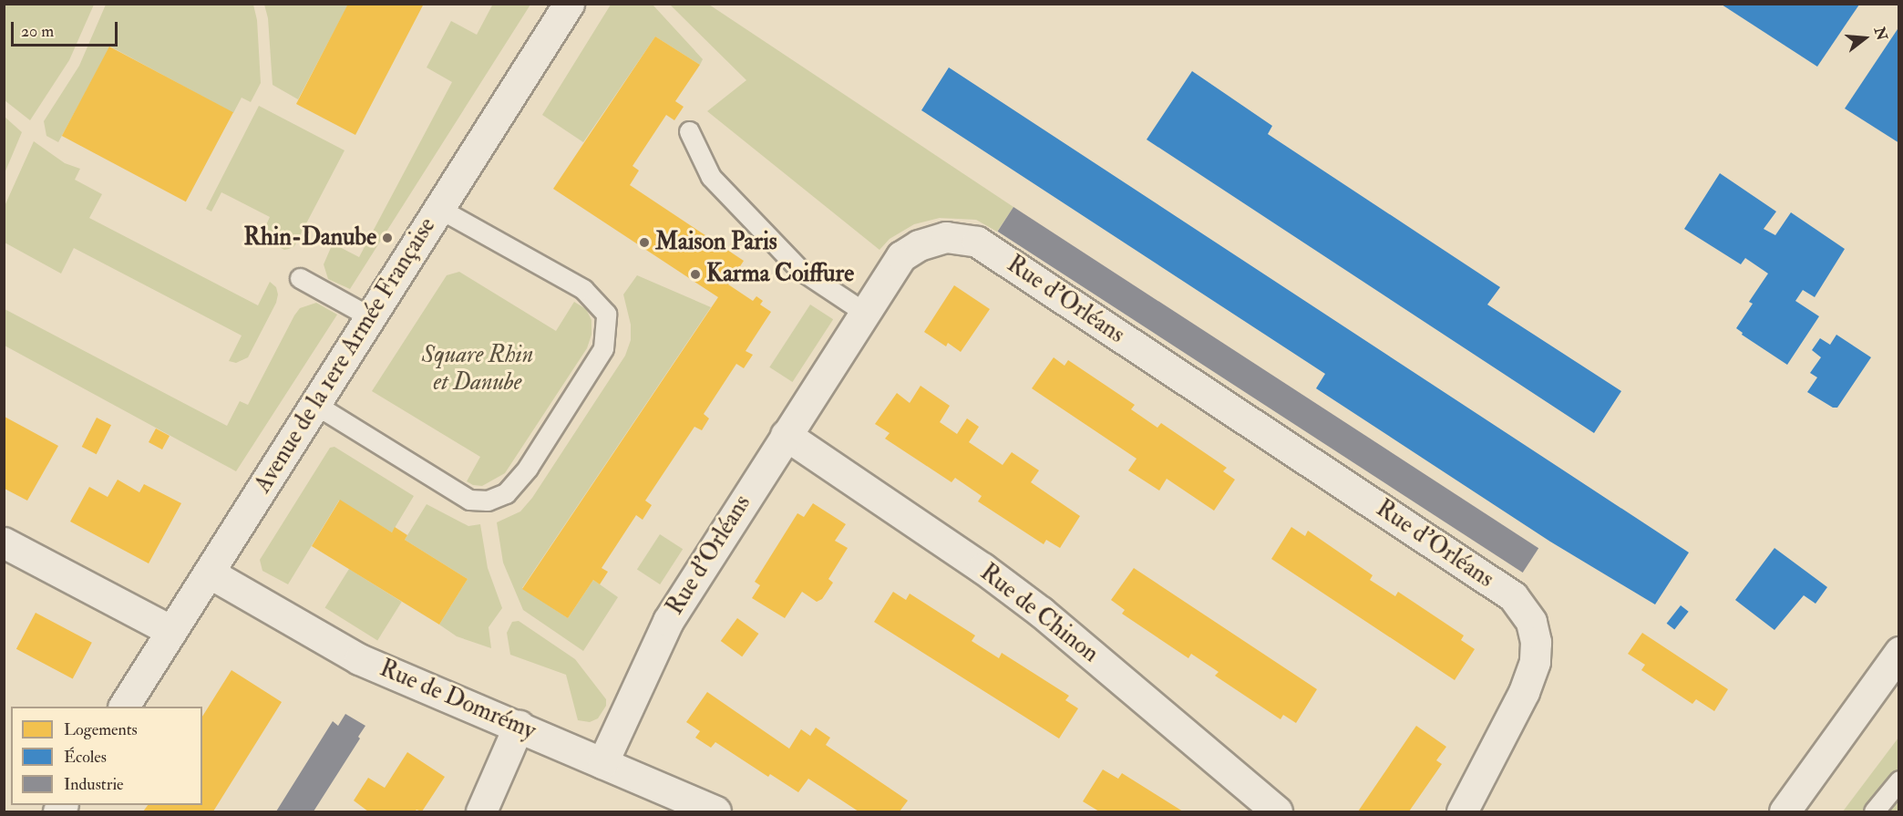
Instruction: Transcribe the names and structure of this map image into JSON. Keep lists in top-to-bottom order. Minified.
{"streets":{"street":["Rue d'Orléans","Avenue de la 1ere Armée Française","Rue de Chinon","Rue de Domrémy"]},"crossings":[["Rue d'Orléans","Rue de Chinon"],["Rue d'Orléans","Rue de Domrémy"],["Avenue de la 1ere Armée Française","Rue de Domrémy"]],"parks":["Square Rhin et Danube"],"places":["Rhin-Danube","Maison Paris","Karma Coiffure"],"legend":["Logements","Écoles","Industrie"],"scale_bar":"20 m","north":"right"}
